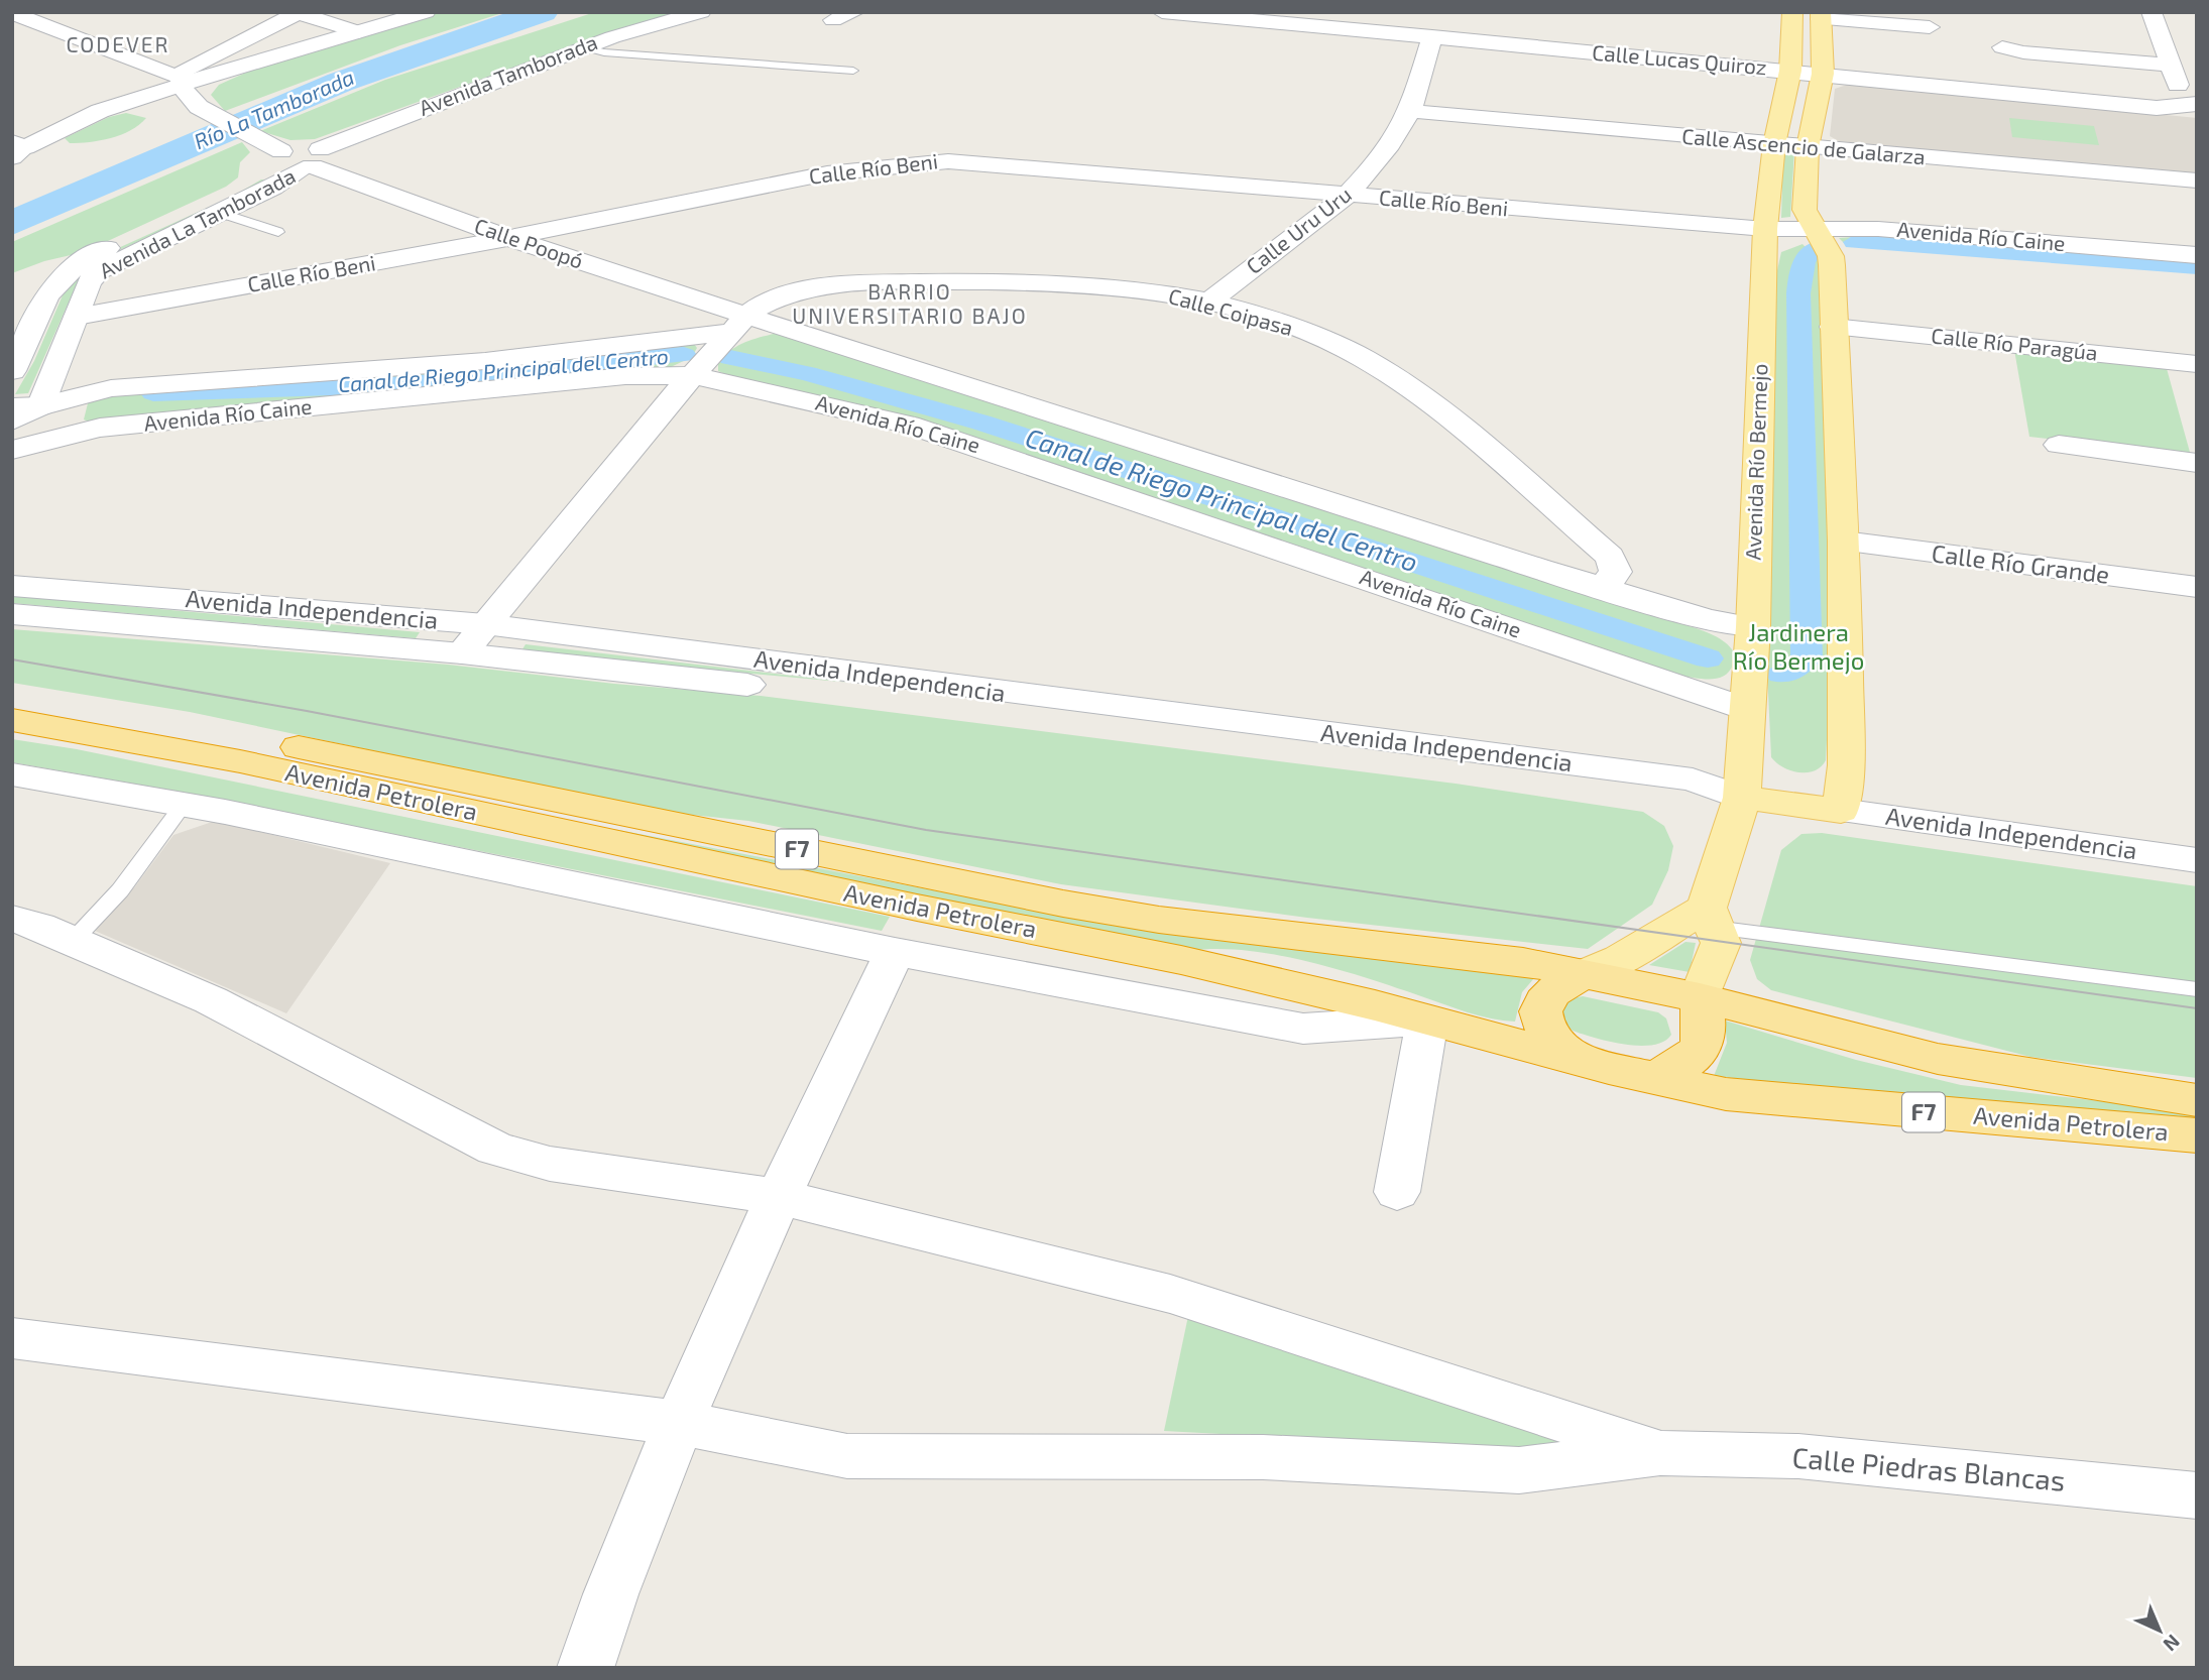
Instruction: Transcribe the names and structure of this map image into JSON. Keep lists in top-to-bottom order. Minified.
{"streets":{"highway":["Avenida Petrolera","F7"],"main road":["Avenida Río Bermejo","Avenida Independencia"],"street":["Calle Lucas Quiroz","Avenida Tamborada","Calle Ascencio de Galarza","Calle Río Beni","Avenida La Tamborada","Calle Uru Uru","Avenida Río Caine","Calle Poopó","Calle Coipasa","Calle Río Paragúa","Calle Río Grande","Calle Piedras Blancas"]},"crossings":[["Calle Lucas Quiroz","Calle Uru Uru"],["Calle Lucas Quiroz","Avenida Río Bermejo"],["Avenida Tamborada","Avenida La Tamborada"],["Avenida Tamborada","Calle Poopó"],["Calle Ascencio de Galarza","Calle Uru Uru"],["Calle Ascencio de Galarza","Avenida Río Bermejo"],["Calle Río Beni","Avenida La Tamborada"],["Calle Río Beni","Calle Uru Uru"],["Calle Río Beni","Avenida Río Caine"],["Calle Río Beni","Calle Poopó"],["Calle Río Beni","Avenida Río Bermejo"],["Avenida La Tamborada","Avenida Río Caine"],["Avenida La Tamborada","Calle Poopó"],["Calle Uru Uru","Calle Coipasa"],["Avenida Río Caine","Calle Poopó"],["Avenida Río Caine","Calle Coipasa"],["Avenida Río Caine","Avenida Río Bermejo"],["Calle Poopó","Calle Coipasa"],["Avenida Río Bermejo","Avenida Independencia"],["Avenida Río Bermejo","Avenida Petrolera"],["Avenida Río Bermejo","F7"],["Avenida Petrolera","F7"]],"districts":["CODEVER","BARRIO UNIVERSITARIO BAJO"],"water":["Río La Tamborada","Canal de Riego Principal del Centro"],"parks":["Jardinera Río Bermejo"],"north":"bottom right"}
